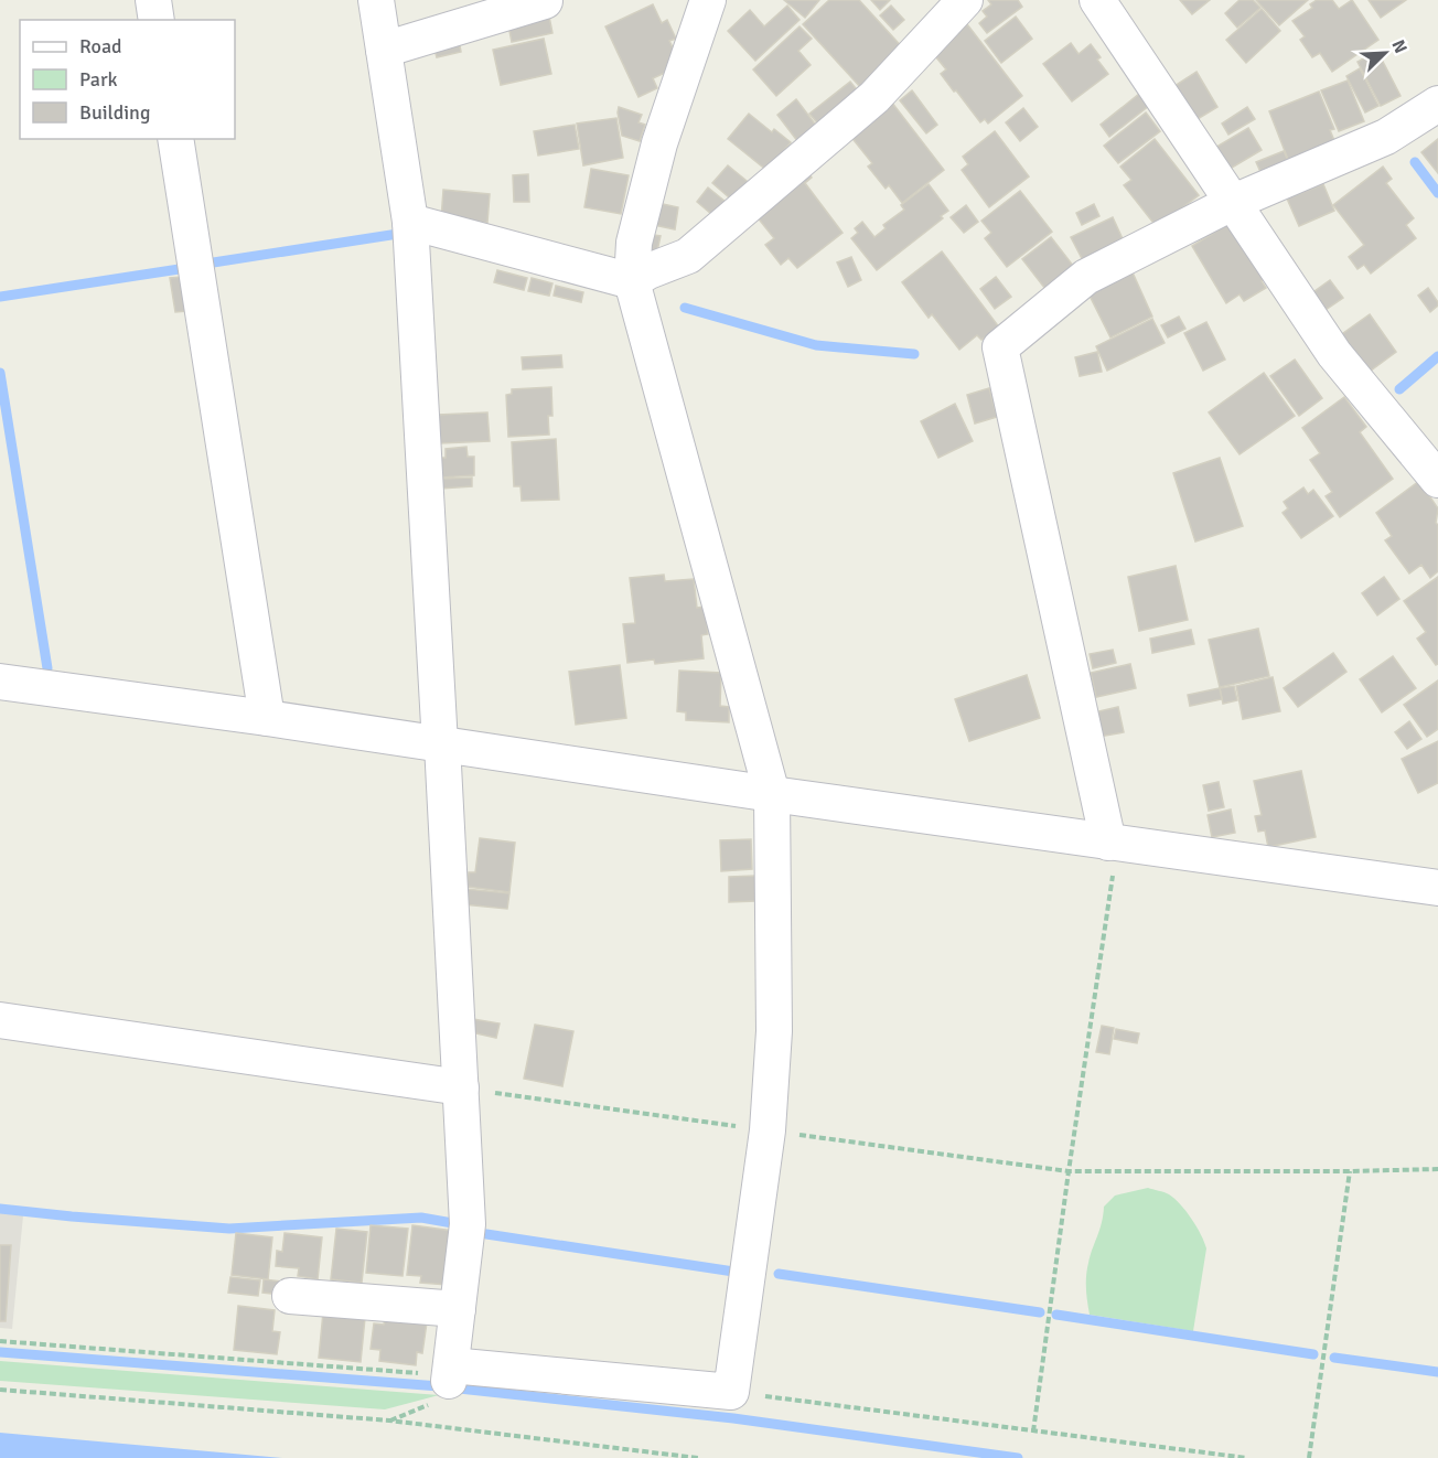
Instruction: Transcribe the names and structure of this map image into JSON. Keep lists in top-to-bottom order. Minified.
{"legend":["Road","Park","Building"],"north":"top right"}
